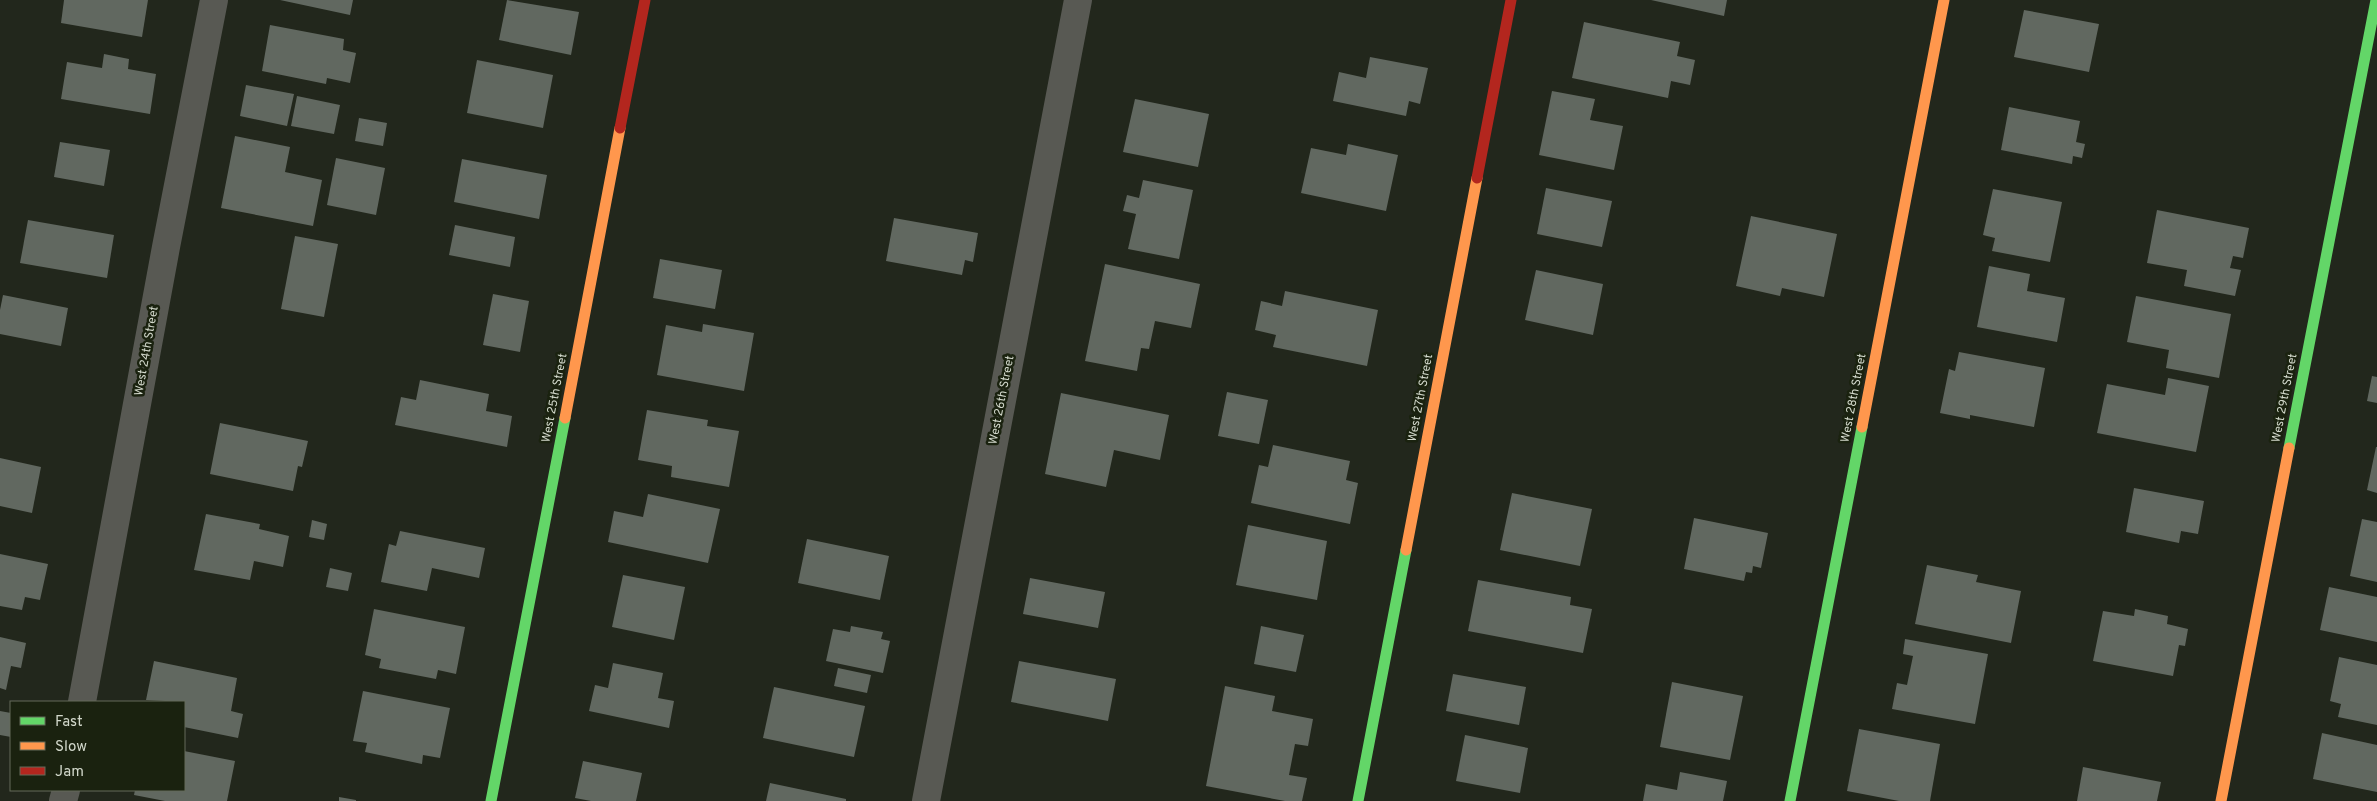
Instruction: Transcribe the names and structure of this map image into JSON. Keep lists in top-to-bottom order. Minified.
{"streets":{"street":["West 24th Street","West 25th Street","West 27th Street","West 28th Street","West 29th Street","West 26th Street"]},"legend":["Fast","Slow","Jam"]}
